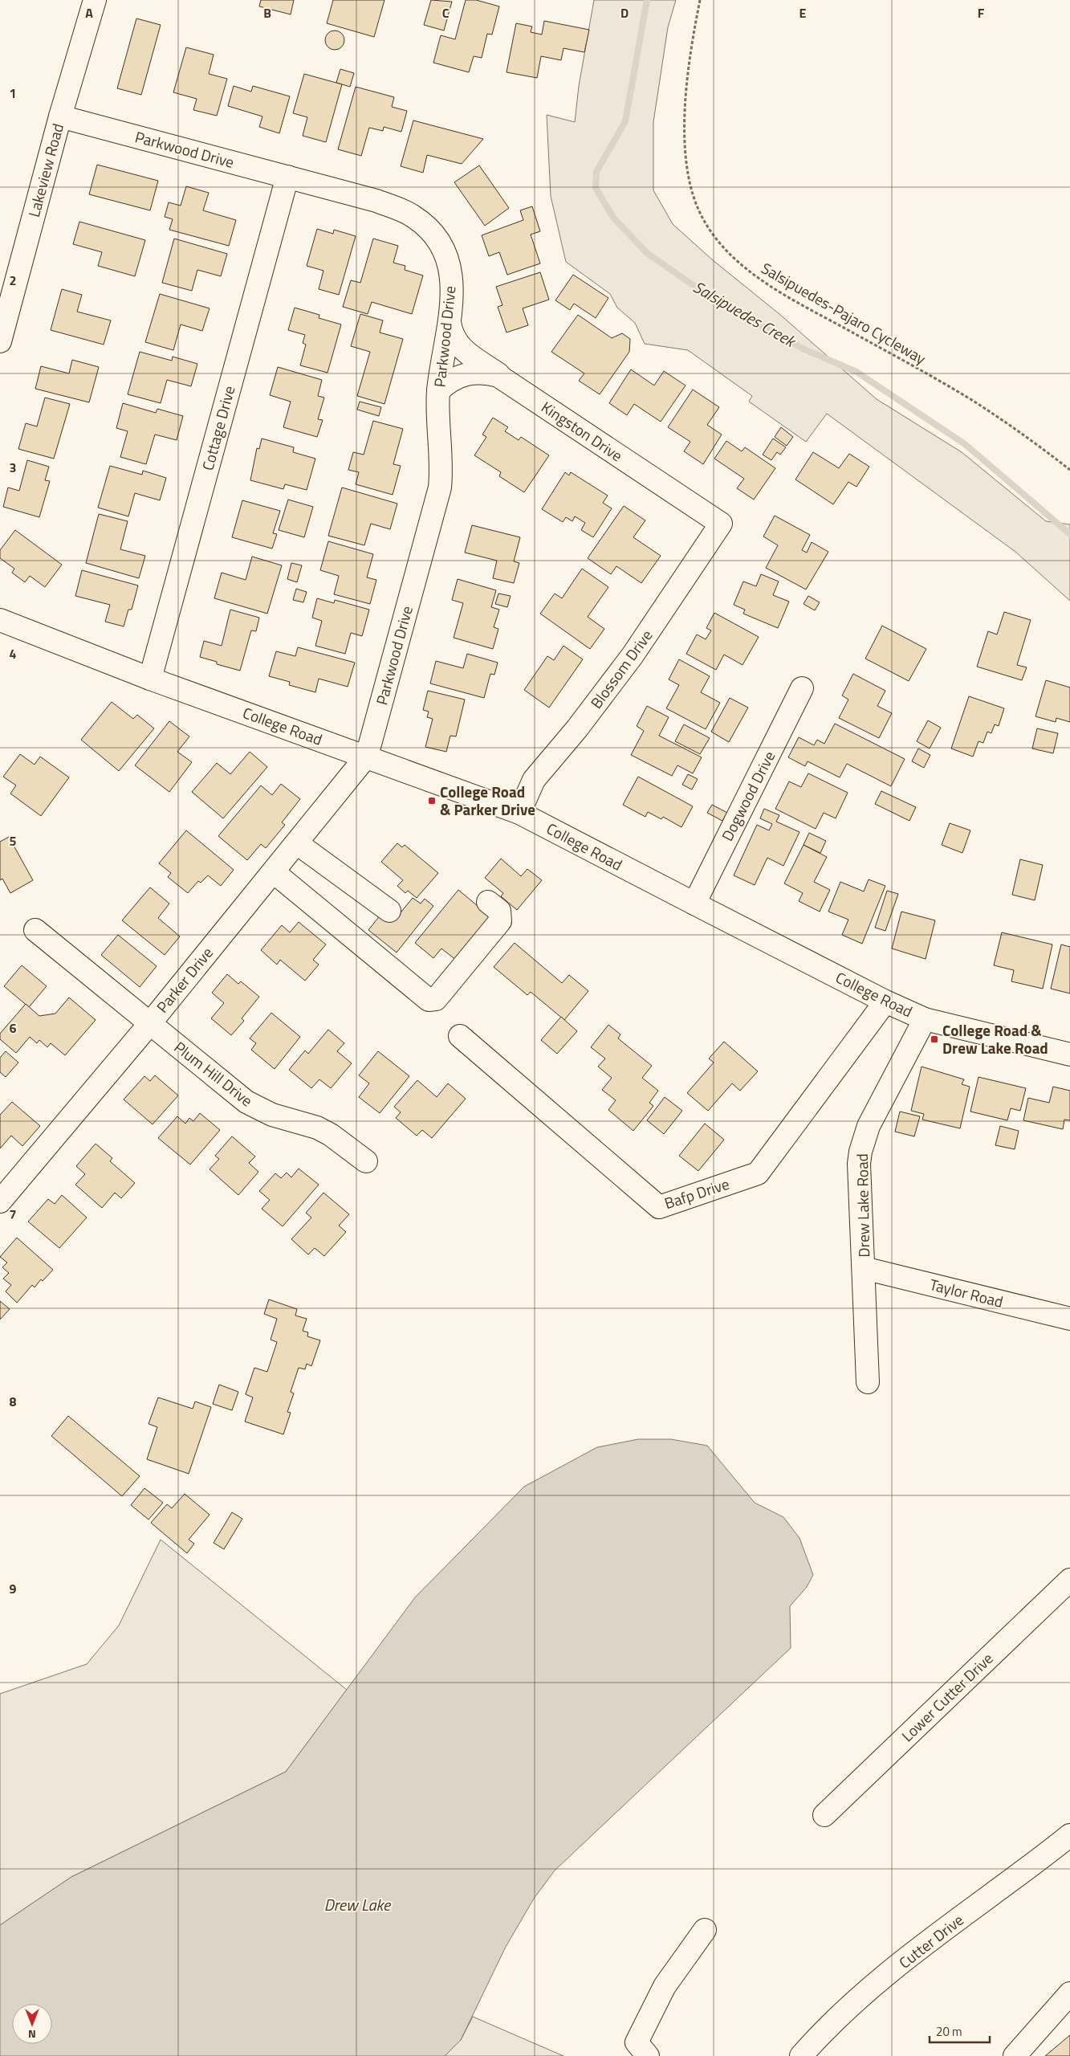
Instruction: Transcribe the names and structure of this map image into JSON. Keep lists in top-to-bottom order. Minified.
{"streets":{"street":["Parkwood Drive","Lakeview Road","Cottage Drive","Kingston Drive","Blossom Drive","College Road","Dogwood Drive","Parker Drive","Plum Hill Drive","Bafp Drive","Drew Lake Road","Taylor Road","Lower Cutter Drive","Cutter Drive"],"path":["Salsipuedes-Pajaro Cycleway"]},"crossings":[["Parkwood Drive","Lakeview Road"],["Parkwood Drive","Cottage Drive"],["Parkwood Drive","Kingston Drive"],["Parkwood Drive","College Road"],["Parkwood Drive","Parker Drive"],["Cottage Drive","College Road"],["Kingston Drive","Blossom Drive"],["Blossom Drive","College Road"],["College Road","Dogwood Drive"],["College Road","Parker Drive"],["College Road","Bafp Drive"],["College Road","Drew Lake Road"],["Parker Drive","Plum Hill Drive"],["Drew Lake Road","Taylor Road"]],"water":["Salsipuedes Creek","Drew Lake"],"places":{"transit":["College Road & Parker Drive","College Road & Drew Lake Road"]},"scale_bar":"20 m","north":"bottom","grid":{"columns":["A","B","C","D","E","F"],"rows":["1","2","3","4","5","6","7","8","9"]}}
